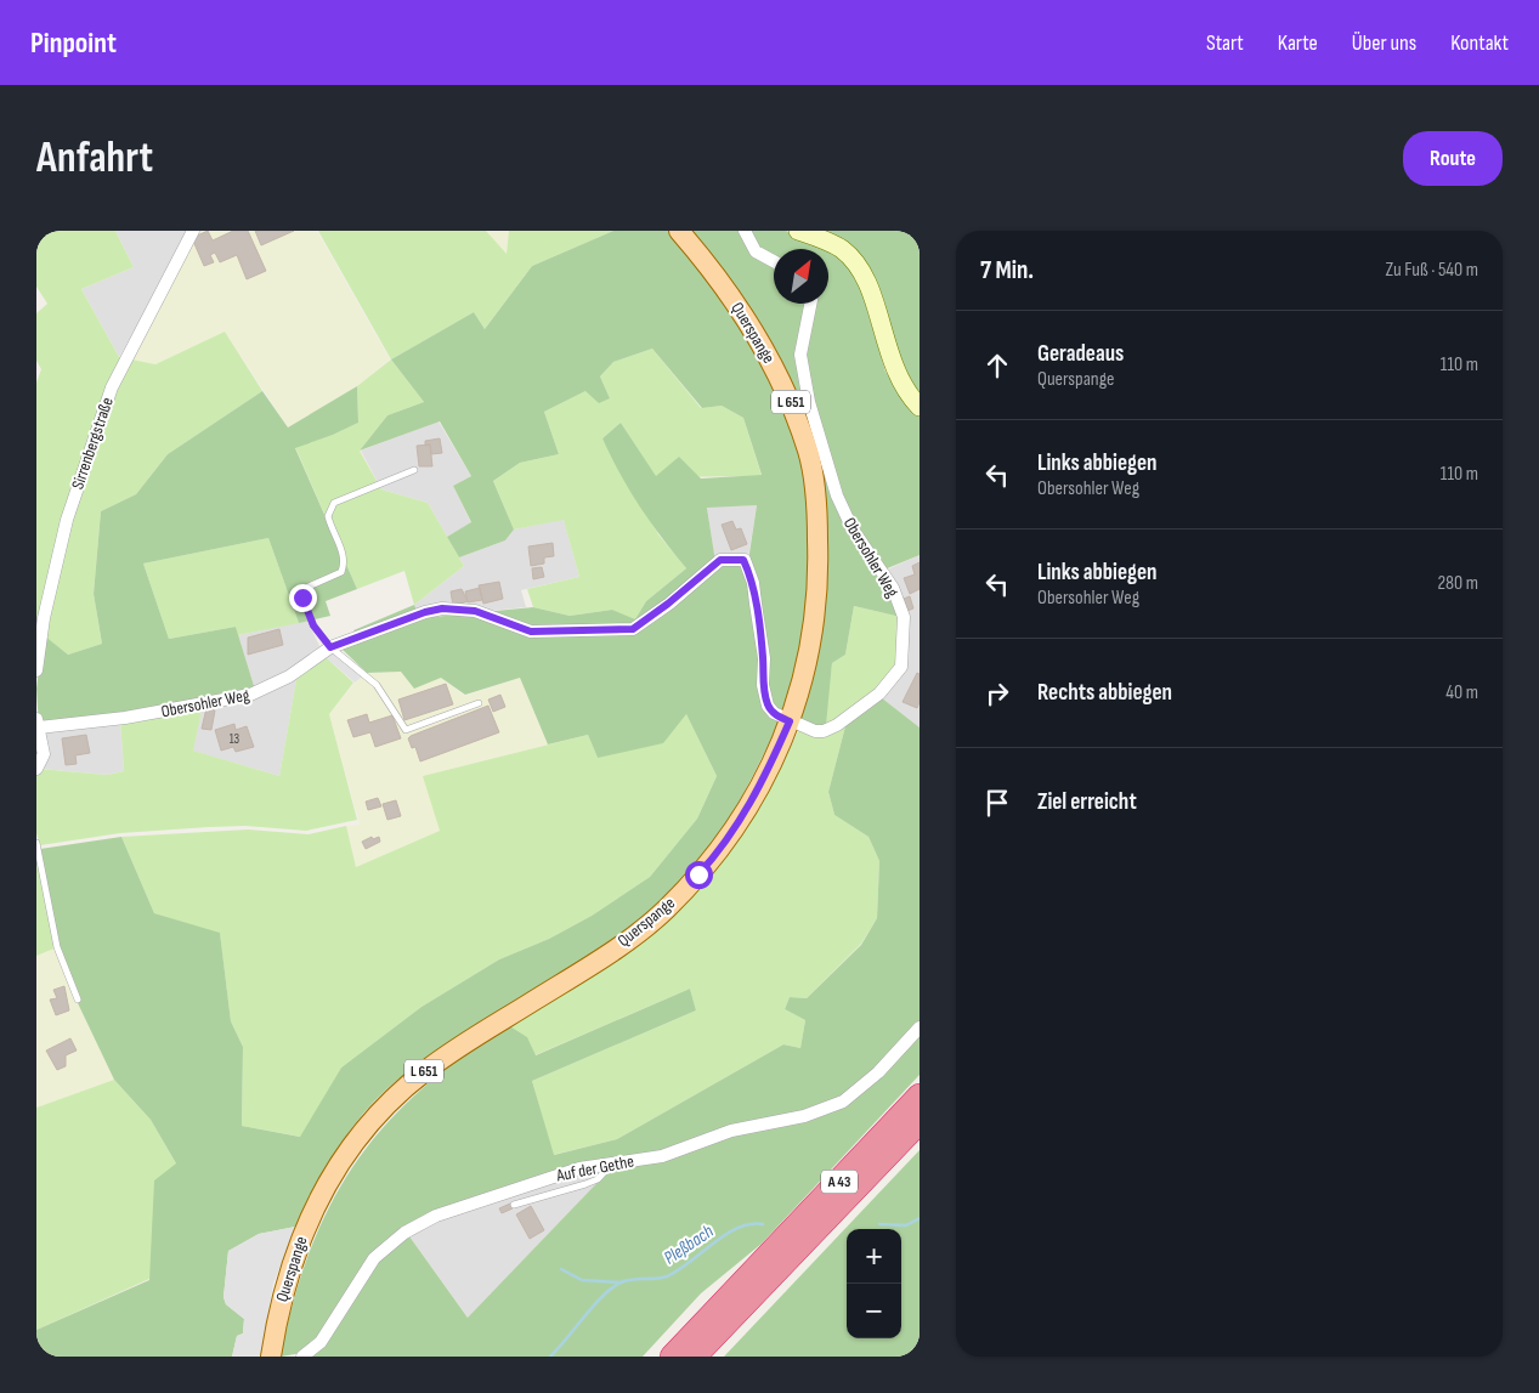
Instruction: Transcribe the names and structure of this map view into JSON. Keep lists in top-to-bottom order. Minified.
{"streets":{"highway":["A 43"],"main road":["Querspange","L 651"],"street":["Sirrenbergstraße","Obersohler Weg","Auf der Gethe"]},"crossings":[["Querspange","Obersohler Weg"]],"water":["Pleßbach"],"house_numbers":["13"],"north":"top right","page":{"header":"Pinpoint","nav":["Start","Karte","Über uns","Kontakt"],"buttons":"Route","title":"Anfahrt","heading":["7 Min.","Zu Fuß · 540 m"],"list":[["Geradeaus","Querspange","110 m"],["Links abbiegen","Obersohler Weg","110 m"],["Links abbiegen","Obersohler Weg","280 m"],["Rechts abbiegen","40 m"],"Ziel erreicht"],"map_buttons":["+","−"]}}
